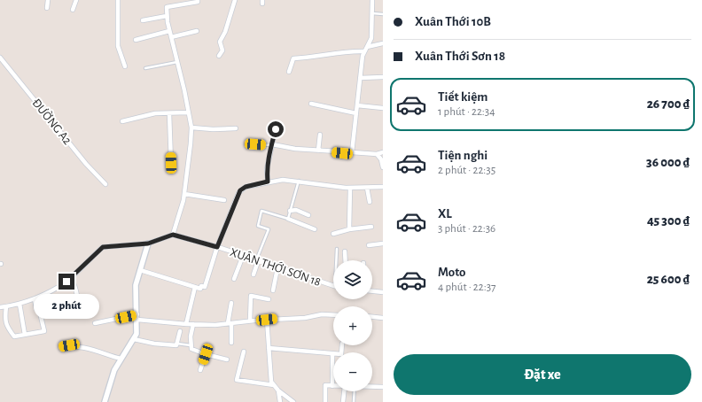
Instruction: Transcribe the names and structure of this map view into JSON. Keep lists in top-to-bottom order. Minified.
{"streets":{"street":["ĐƯỜNG A2","XUÂN THỚI SƠN 18"]},"page":{"banner":["Xuân Thới 10B","Xuân Thới Sơn 18"],"list":[{"name":"Tiết kiệm","note":"1 phút · 22:34","value":"26 700 ₫"},{"name":"Tiện nghi","note":"2 phút · 22:35","value":"36 000 ₫"},{"name":"XL","note":"3 phút · 22:36","value":"45 300 ₫"},{"name":"Moto","note":"4 phút · 22:37","value":"25 600 ₫"}],"map_buttons":["+","−"],"bubble":"2 phút","buttons":"Đặt xe"}}
